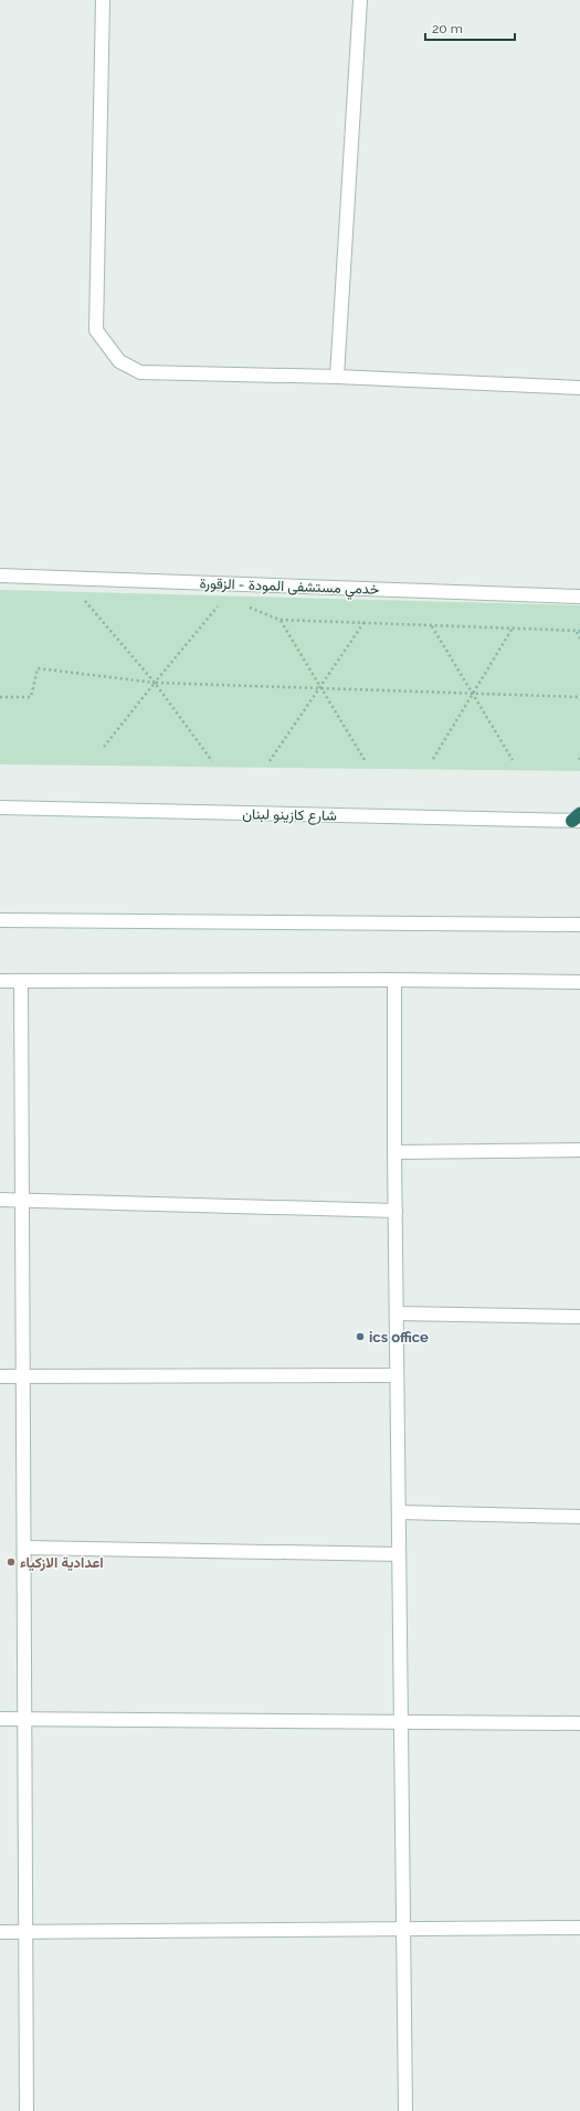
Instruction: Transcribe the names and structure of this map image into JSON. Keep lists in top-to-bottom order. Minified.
{"streets":{"street":["خدمي مستشفى المودة - الزقورة","شارع كازينو لبنان"]},"places":["ics office","اعدادية الازكياء"],"scale_bar":"20 m"}
